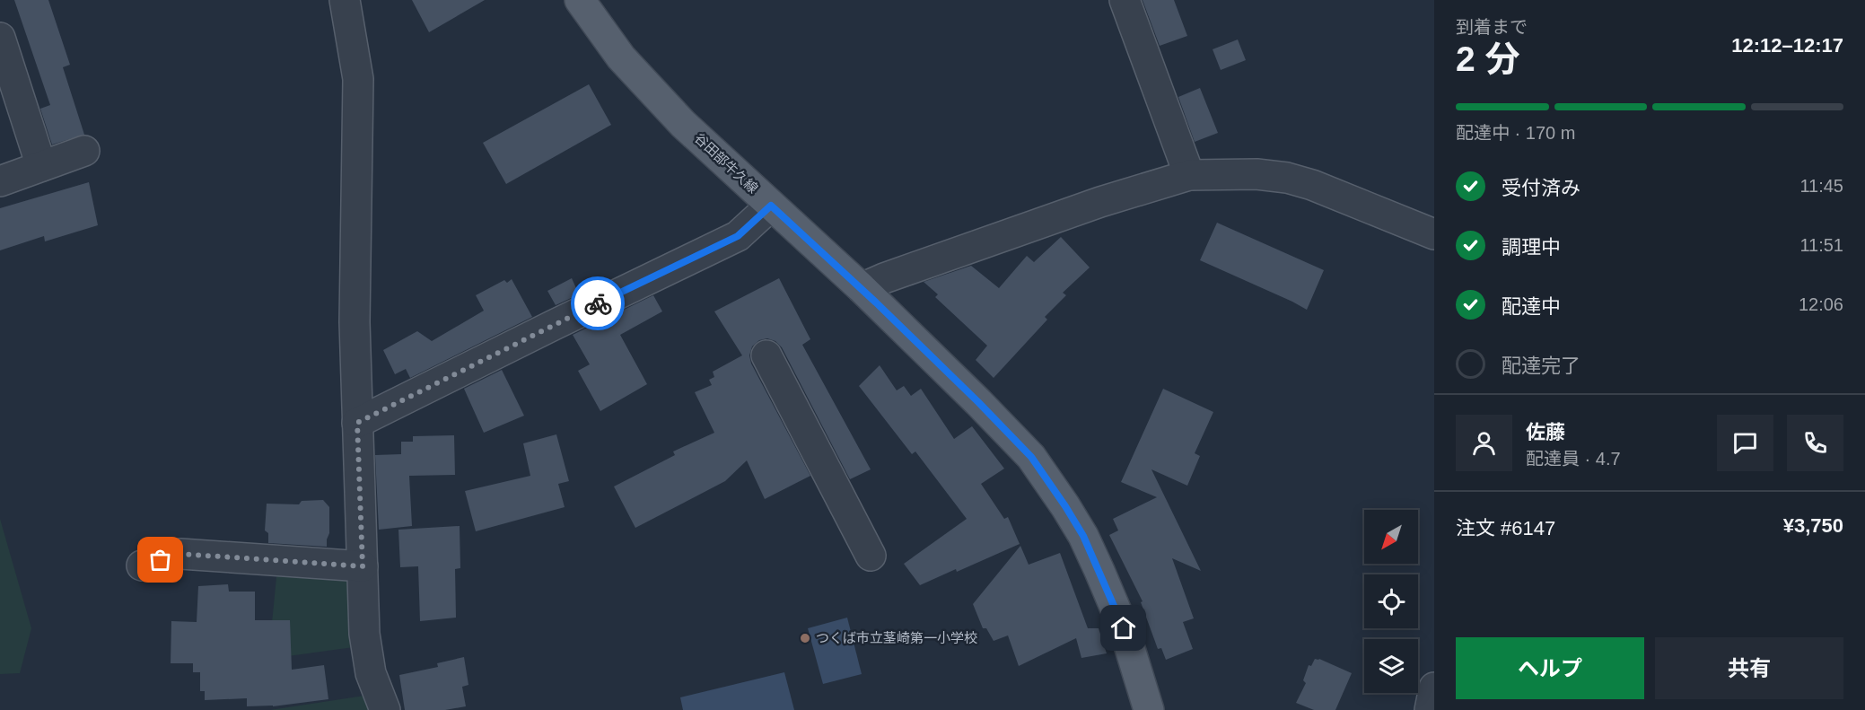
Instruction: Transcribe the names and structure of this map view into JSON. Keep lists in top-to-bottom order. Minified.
{"streets":{"main road":["谷田部牛久線"]},"places":["つくば市立茎崎第一小学校"],"north":"bottom left","page":{"heading":["2 分","到着まで","12:12–12:17"],"panel":["佐藤","配達員 · 4.7","注文 #6147","¥3,750"],"bar":"配達中 · 170 m","list":[["受付済み","11:45"],["調理中","11:51"],["配達中","12:06"],"配達完了"],"buttons":["ヘルプ","共有"]}}
